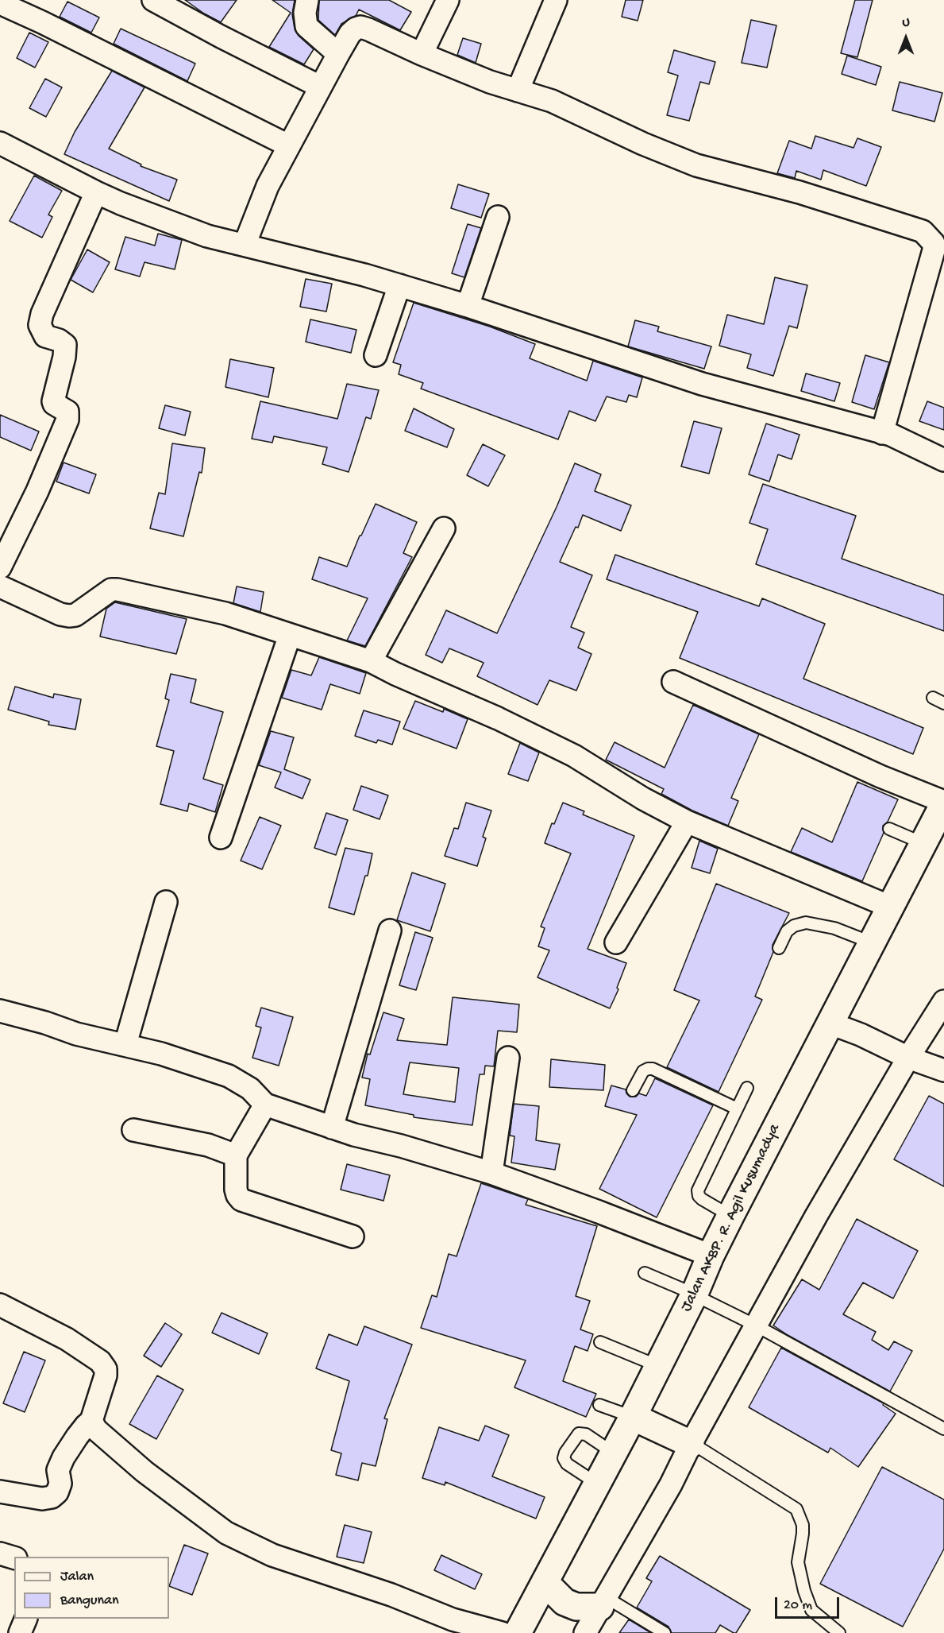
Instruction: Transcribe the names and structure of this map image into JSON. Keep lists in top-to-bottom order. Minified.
{"streets":{"main road":["Jalan AKBP. R. Agil Kusumadya"]},"legend":["Jalan","Bangunan"],"scale_bar":"20 m","north":"top"}
